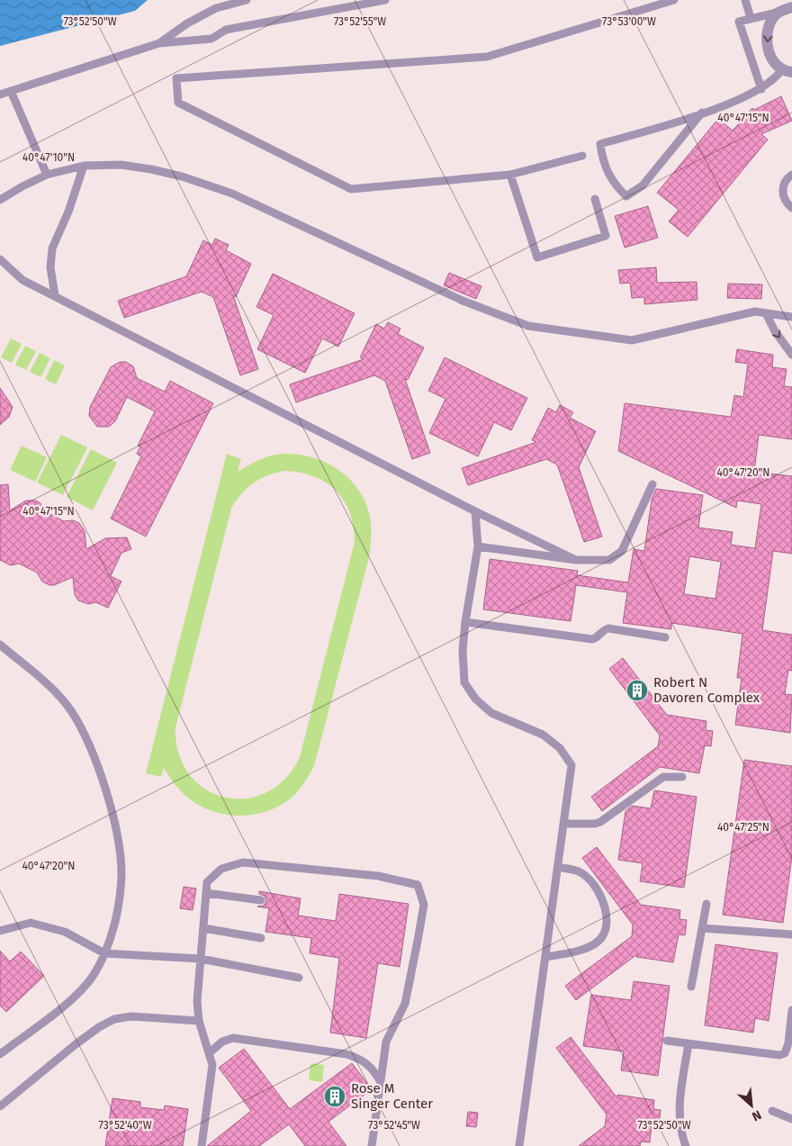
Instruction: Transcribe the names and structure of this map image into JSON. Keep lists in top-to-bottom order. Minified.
{"places":{"building":["Robert N Davoren Complex","Rose M Singer Center"]},"north":"bottom right","coordinates":["73°52'50\"W","73°52'55\"W","73°53'00\"W","40°47'15\"N","40°47'10\"N","40°47'20\"N","40°47'25\"N","73°52'40\"W","73°52'45\"W"]}
